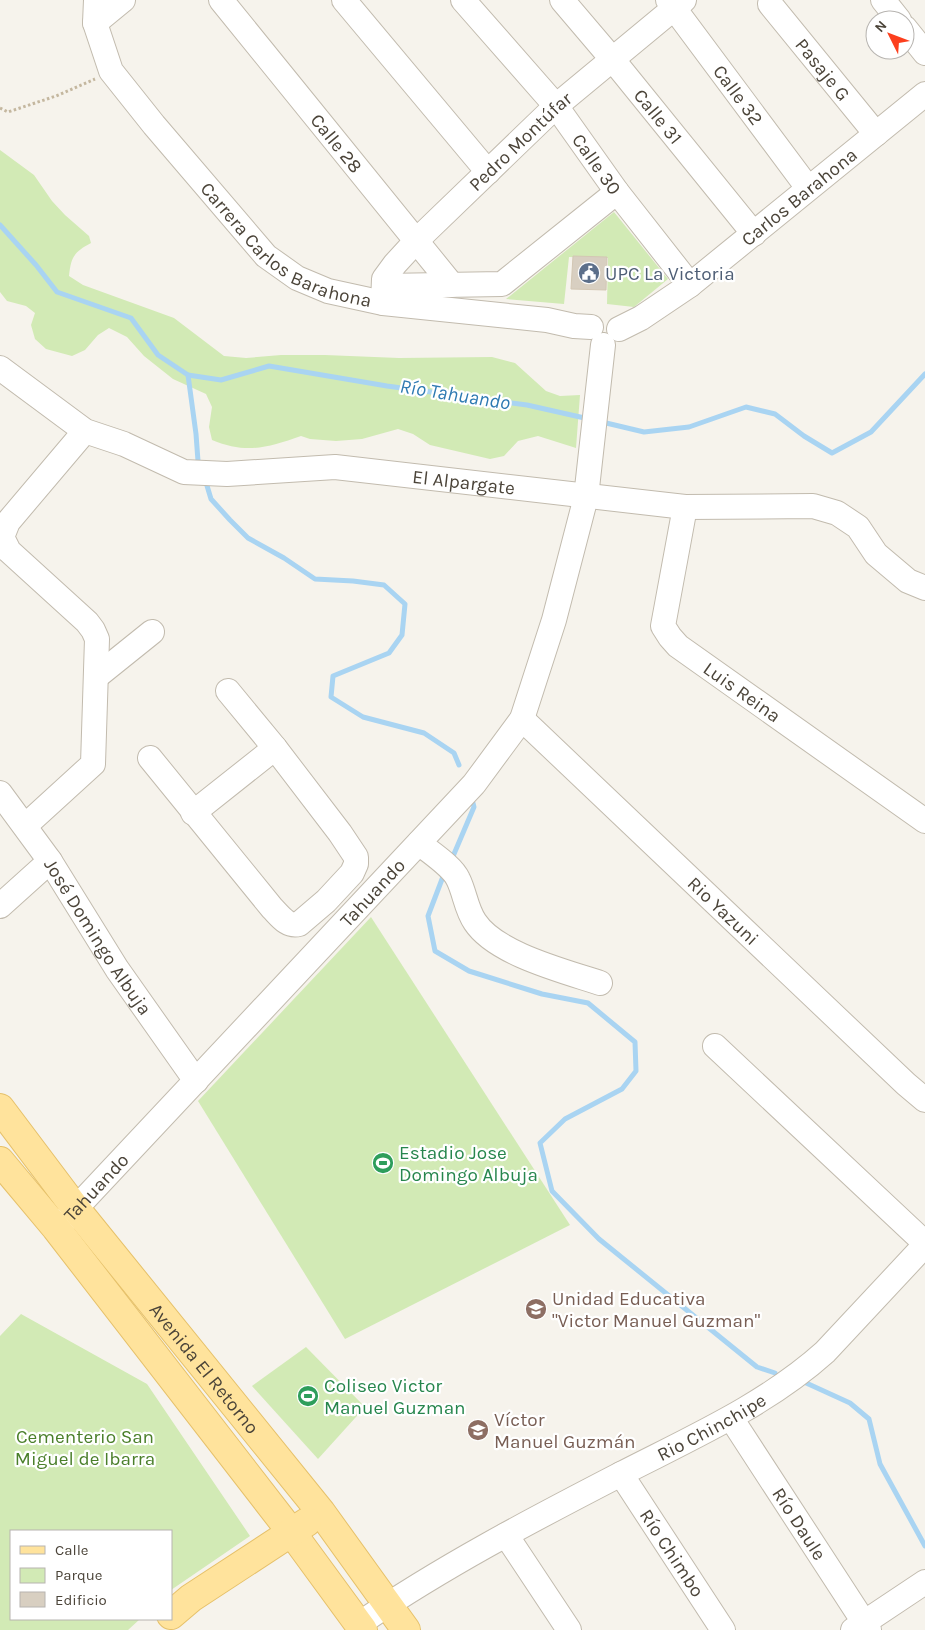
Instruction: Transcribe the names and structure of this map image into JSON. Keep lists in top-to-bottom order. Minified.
{"streets":{"main road":["Avenida El Retorno"],"street":["Pasaje G","Calle 32","Calle 31","Calle 28","Pedro Montúfar","Calle 30","Carlos Barahona","Carrera Carlos Barahona","El Alpargate","Luis Reina","Tahuando","Rio Yazuni","José Domingo Albuja","Rio Chinchipe","Río Daule","Río Chimbo"]},"crossings":[["Pasaje G","Carlos Barahona"],["Calle 32","Pedro Montúfar"],["Calle 32","Carlos Barahona"],["Calle 31","Pedro Montúfar"],["Calle 31","Carlos Barahona"],["Calle 28","Pedro Montúfar"],["Pedro Montúfar","Calle 30"],["Pedro Montúfar","Carrera Carlos Barahona"],["Calle 30","Carlos Barahona"],["Carlos Barahona","Carrera Carlos Barahona"],["Carlos Barahona","Tahuando"],["Carrera Carlos Barahona","Tahuando"],["El Alpargate","Luis Reina"],["El Alpargate","Tahuando"],["Tahuando","Rio Yazuni"],["Tahuando","José Domingo Albuja"],["Tahuando","Avenida El Retorno"],["Avenida El Retorno","Rio Chinchipe"],["Rio Chinchipe","Río Daule"],["Rio Chinchipe","Río Chimbo"]],"water":["Río Tahuando"],"parks":["Cementerio San Miguel de Ibarra"],"places":{"public building":["UPC La Victoria"],"sports":["Estadio Jose Domingo Albuja","Coliseo Victor Manuel Guzman"],"school or university":["Unidad Educativa \"Victor Manuel Guzman\"","Víctor Manuel Guzmán"]},"legend":["Calle","Parque","Edificio"],"north":"top left"}
